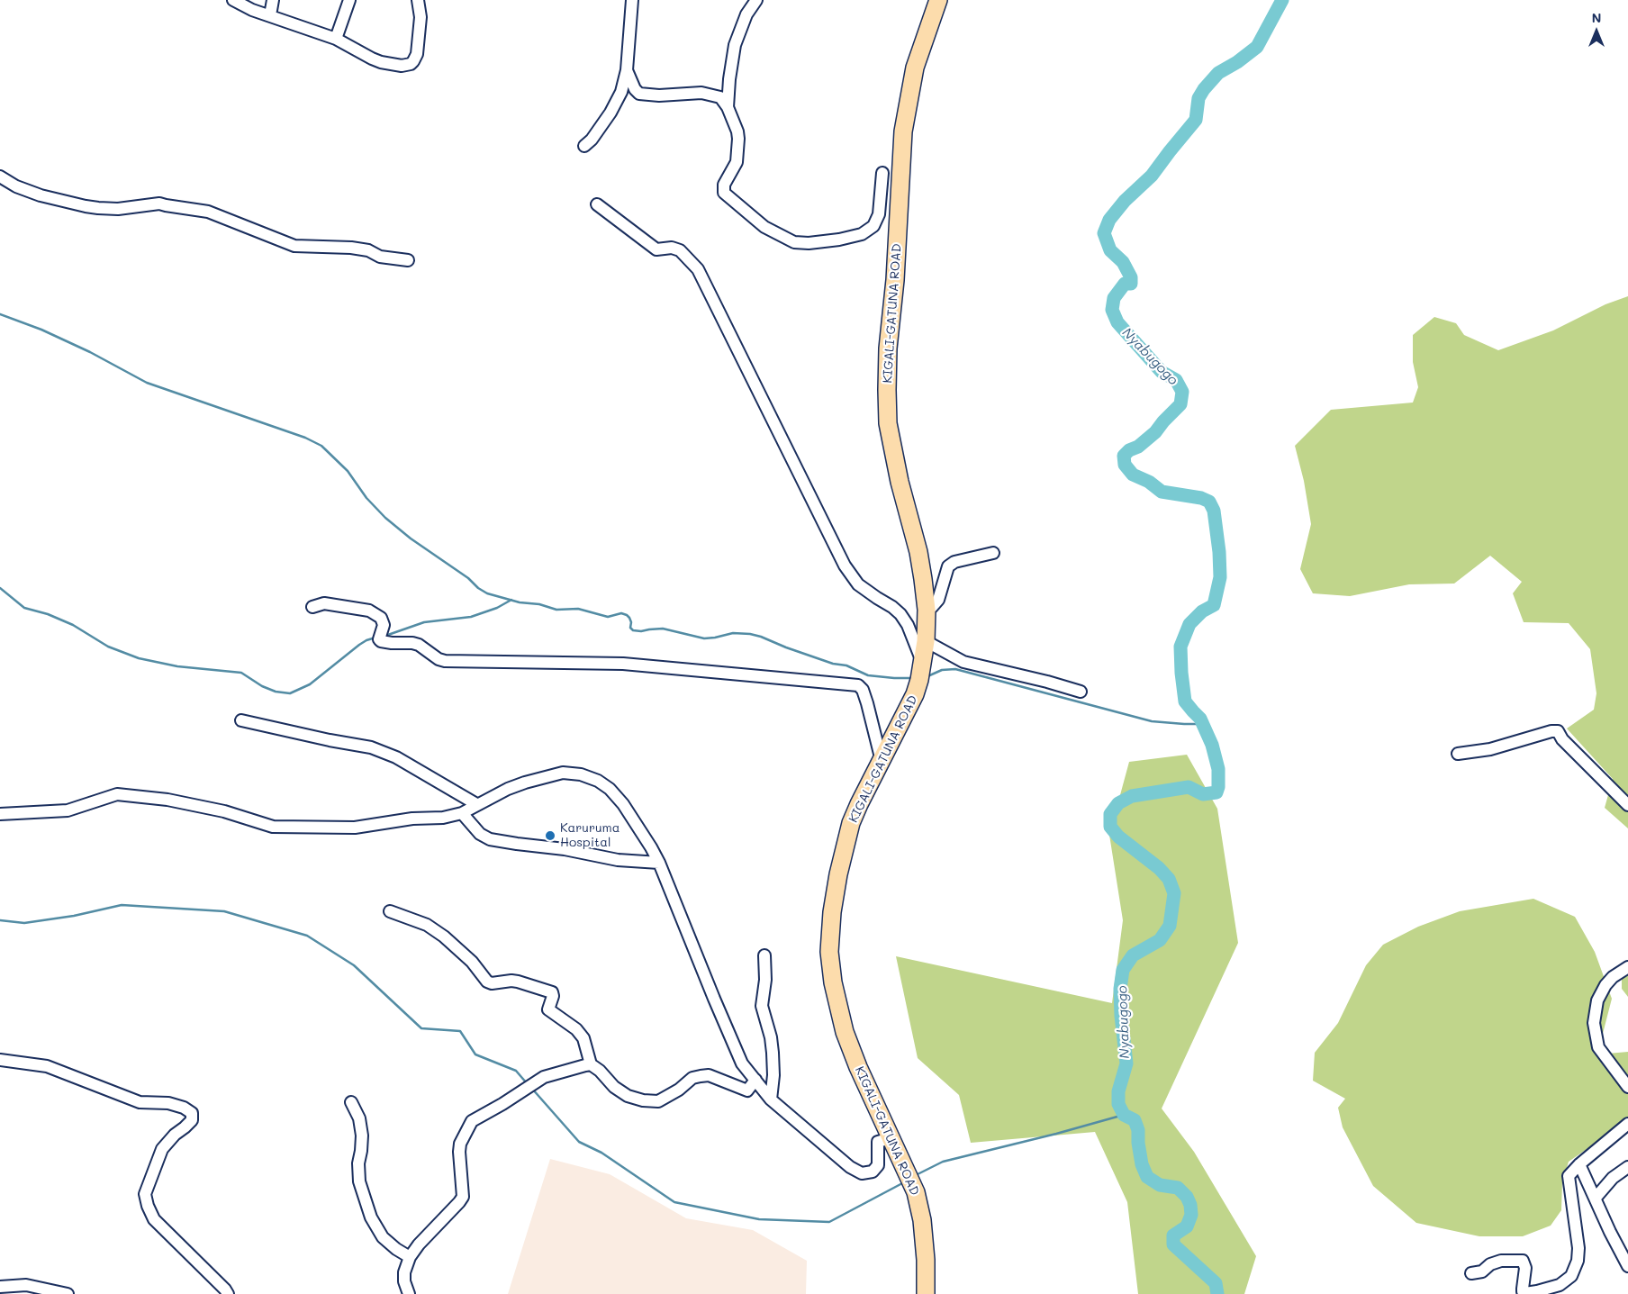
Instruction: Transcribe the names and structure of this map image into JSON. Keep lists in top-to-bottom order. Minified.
{"streets":{"highway":["KIGALI-GATUNA ROAD"]},"water":["Nyabugogo"],"places":["Karuruma Hospital"],"north":"top"}
